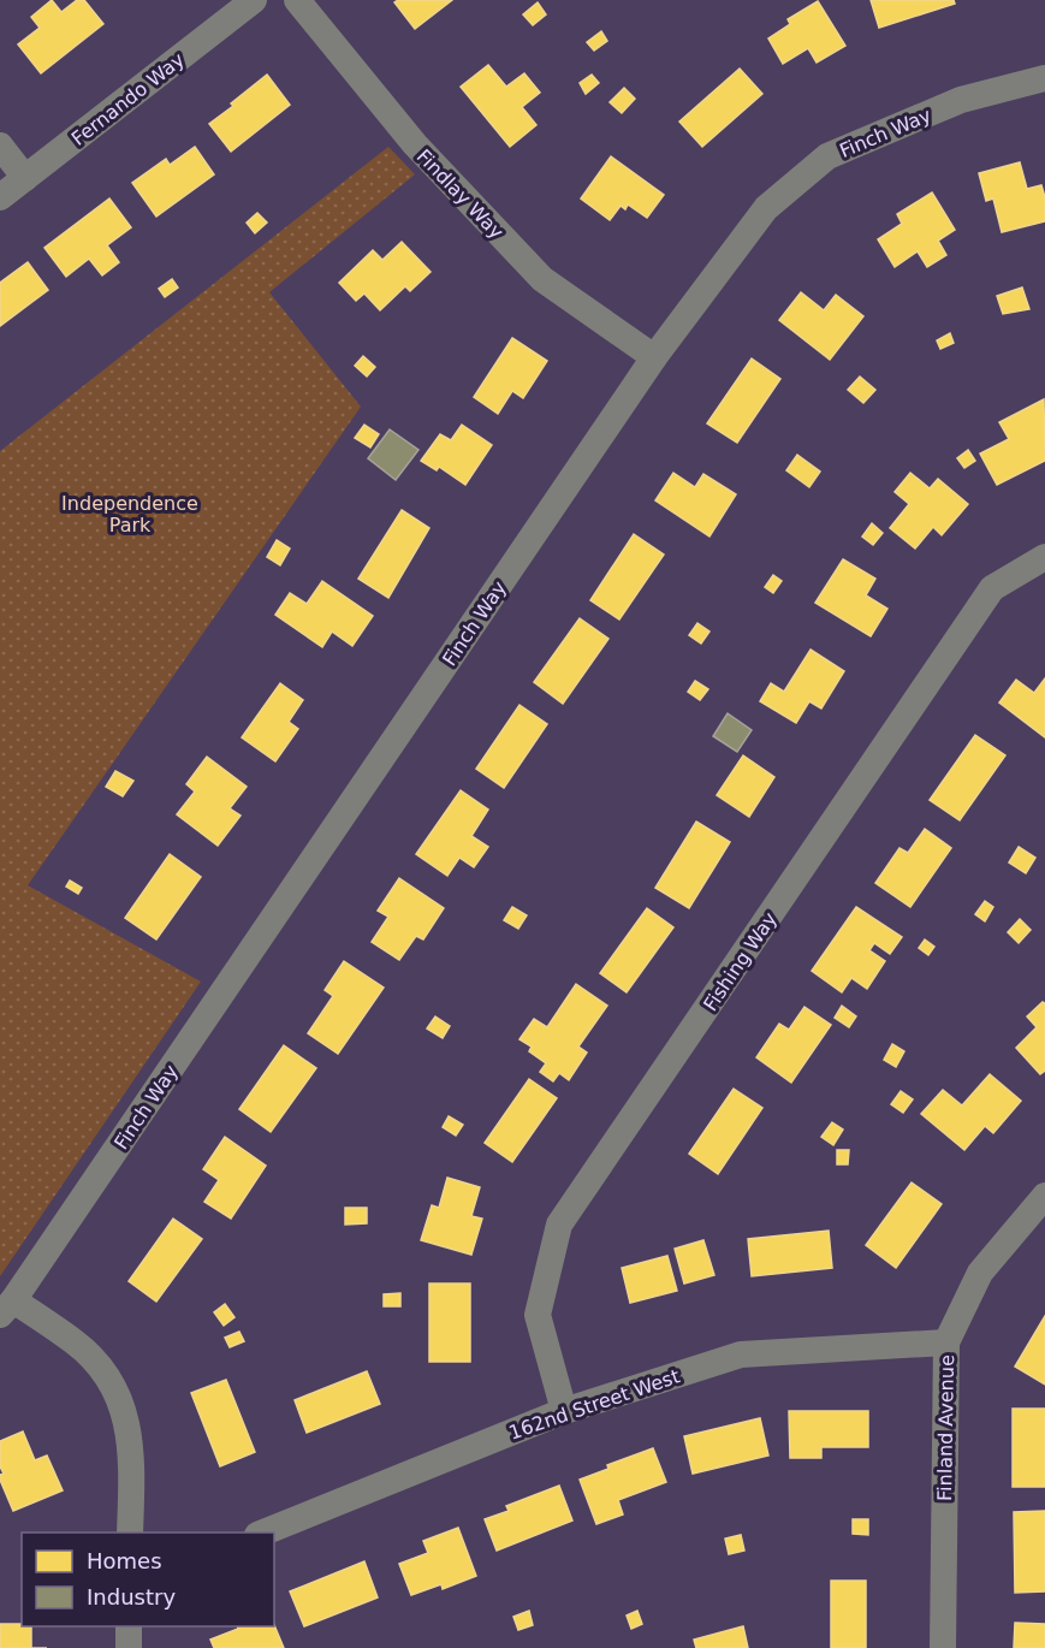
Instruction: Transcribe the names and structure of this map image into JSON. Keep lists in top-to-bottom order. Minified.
{"streets":{"street":["Fernando Way","Finch Way","Findlay Way","Fishing Way","162nd Street West","Finland Avenue"]},"crossings":[["Finch Way","Findlay Way"],["Fishing Way","162nd Street West"],["162nd Street West","Finland Avenue"]],"parks":["Independence Park"],"legend":["Homes","Industry"]}
